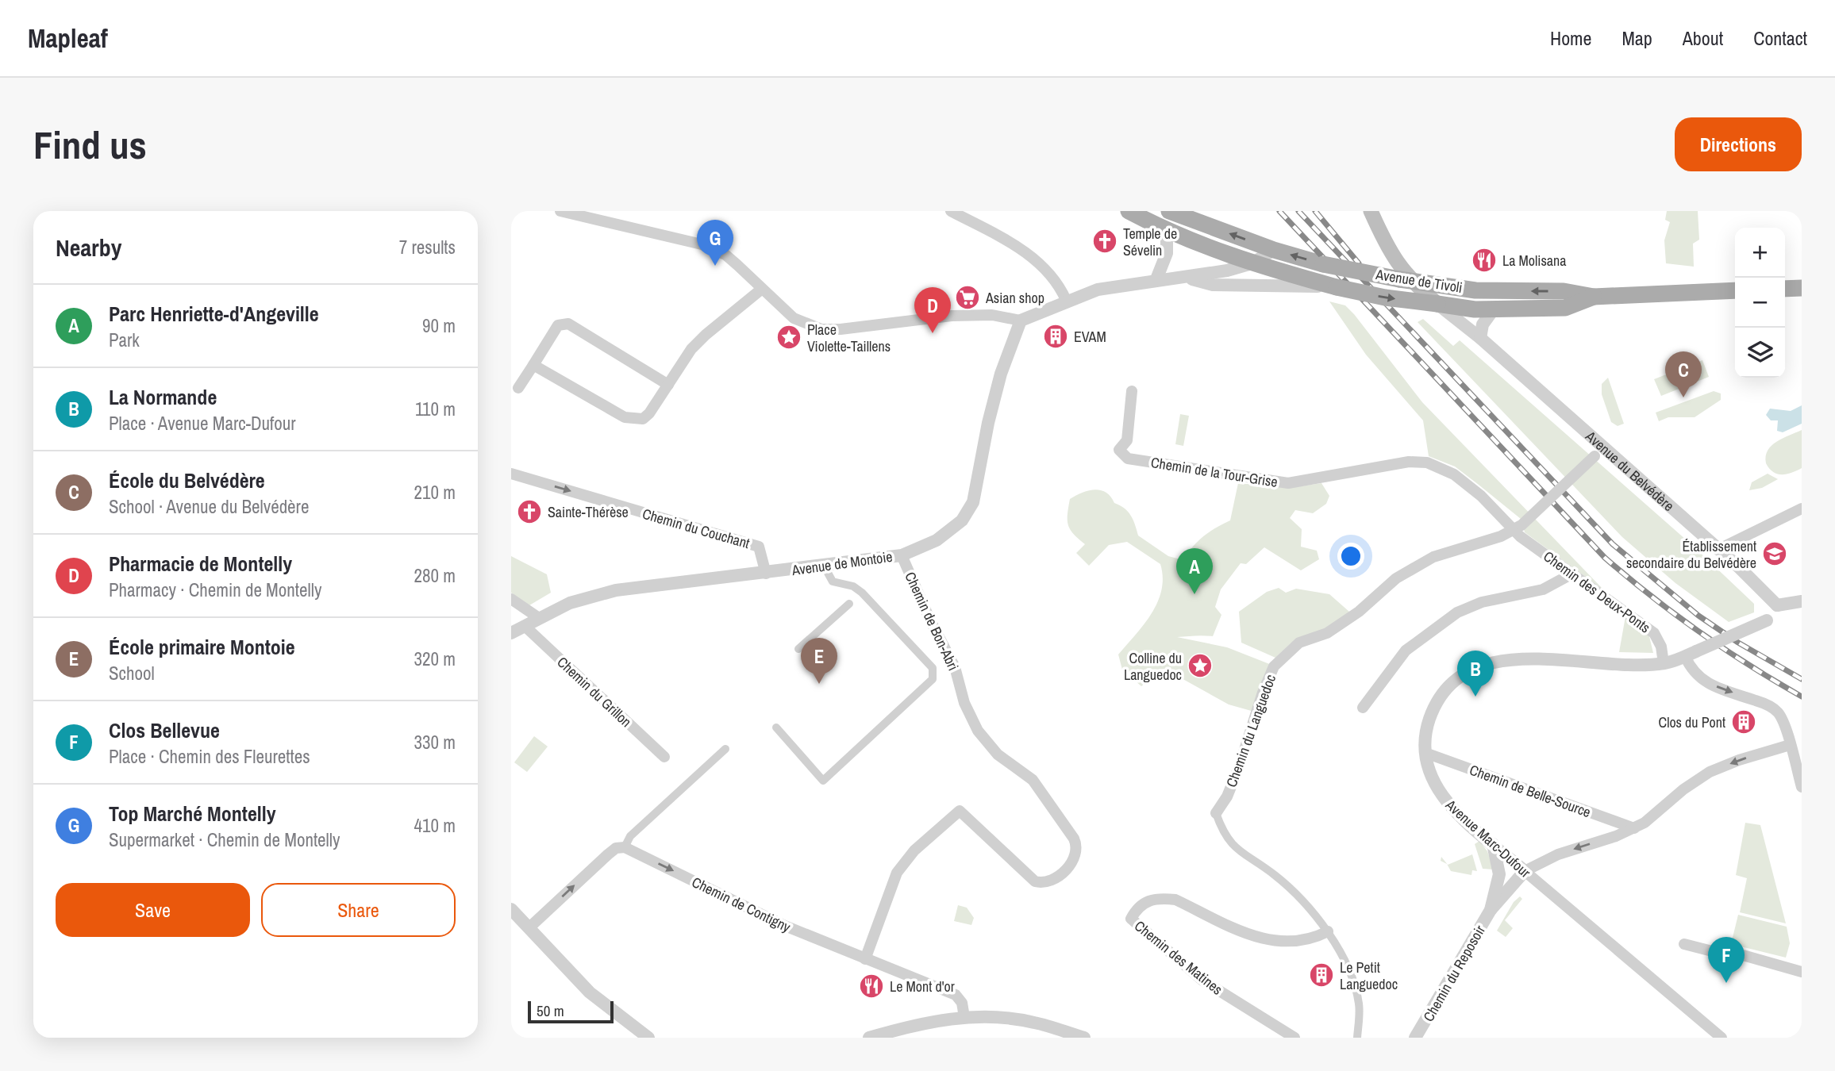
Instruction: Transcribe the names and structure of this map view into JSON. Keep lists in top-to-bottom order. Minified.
{"streets":{"main road":["Avenue de Tivoli","Avenue du Belvédère"],"street":["Chemin de la Tour-Grise","Chemin du Couchant","Avenue de Montoie","Chemin des Deux-Ponts","Chemin de Bon-Abri","Chemin du Grillon","Chemin du Languedoc","Chemin de Belle-Source","Avenue Marc-Dufour","Chemin de Contigny","Chemin des Matines","Chemin du Reposoir"]},"crossings":[["Avenue de Tivoli","Avenue du Belvédère"],["Avenue de Tivoli","Avenue de Montoie"],["Chemin de la Tour-Grise","Chemin des Deux-Ponts"],["Chemin de la Tour-Grise","Chemin du Languedoc"],["Avenue du Belvédère","Chemin du Languedoc"],["Avenue du Belvédère","Avenue Marc-Dufour"],["Chemin du Couchant","Avenue de Montoie"],["Avenue de Montoie","Chemin de Bon-Abri"],["Avenue de Montoie","Chemin du Grillon"],["Chemin des Deux-Ponts","Chemin du Languedoc"],["Chemin des Deux-Ponts","Avenue Marc-Dufour"],["Chemin de Bon-Abri","Chemin de Contigny"],["Chemin du Languedoc","Chemin des Matines"],["Chemin de Belle-Source","Avenue Marc-Dufour"],["Chemin de Belle-Source","Chemin du Reposoir"],["Avenue Marc-Dufour","Chemin du Reposoir"]],"one_way":["Chemin du Couchant","Chemin de Contigny","Chemin du Reposoir"],"places":{"church":["Temple de Sévelin","Sainte-Thérèse"],"restaurant":["La Molisana","Le Mont d'or"],"supermarket":["Asian shop"],"building":["EVAM","Clos du Pont","Le Petit Languedoc"],"place":["Place Violette-Taillens","Colline du Languedoc"],"school or university":["Établissement secondaire du Belvédère"]},"scale_bar":"50 m","page":{"header":"Mapleaf","nav":["Home","Map","About","Contact"],"buttons":["Directions",["Save","Share"]],"title":"Find us","heading":["Nearby","7 results"],"pins":["G","D","C","A","E","B","F"],"map_buttons":["+","−"],"list":[{"mark":"A","name":"Parc Henriette-d'Angeville","note":"Park","value":"90 m"},{"mark":"B","name":"La Normande","note":"Place · Avenue Marc-Dufour","value":"110 m"},{"mark":"C","name":"École du Belvédère","note":"School · Avenue du Belvédère","value":"210 m"},{"mark":"D","name":"Pharmacie de Montelly","note":"Pharmacy · Chemin de Montelly","value":"280 m"},{"mark":"E","name":"École primaire Montoie","note":"School","value":"320 m"},{"mark":"F","name":"Clos Bellevue","note":"Place · Chemin des Fleurettes","value":"330 m"},{"mark":"G","name":"Top Marché Montelly","note":"Supermarket · Chemin de Montelly","value":"410 m"}],"scale":"50 m"}}
